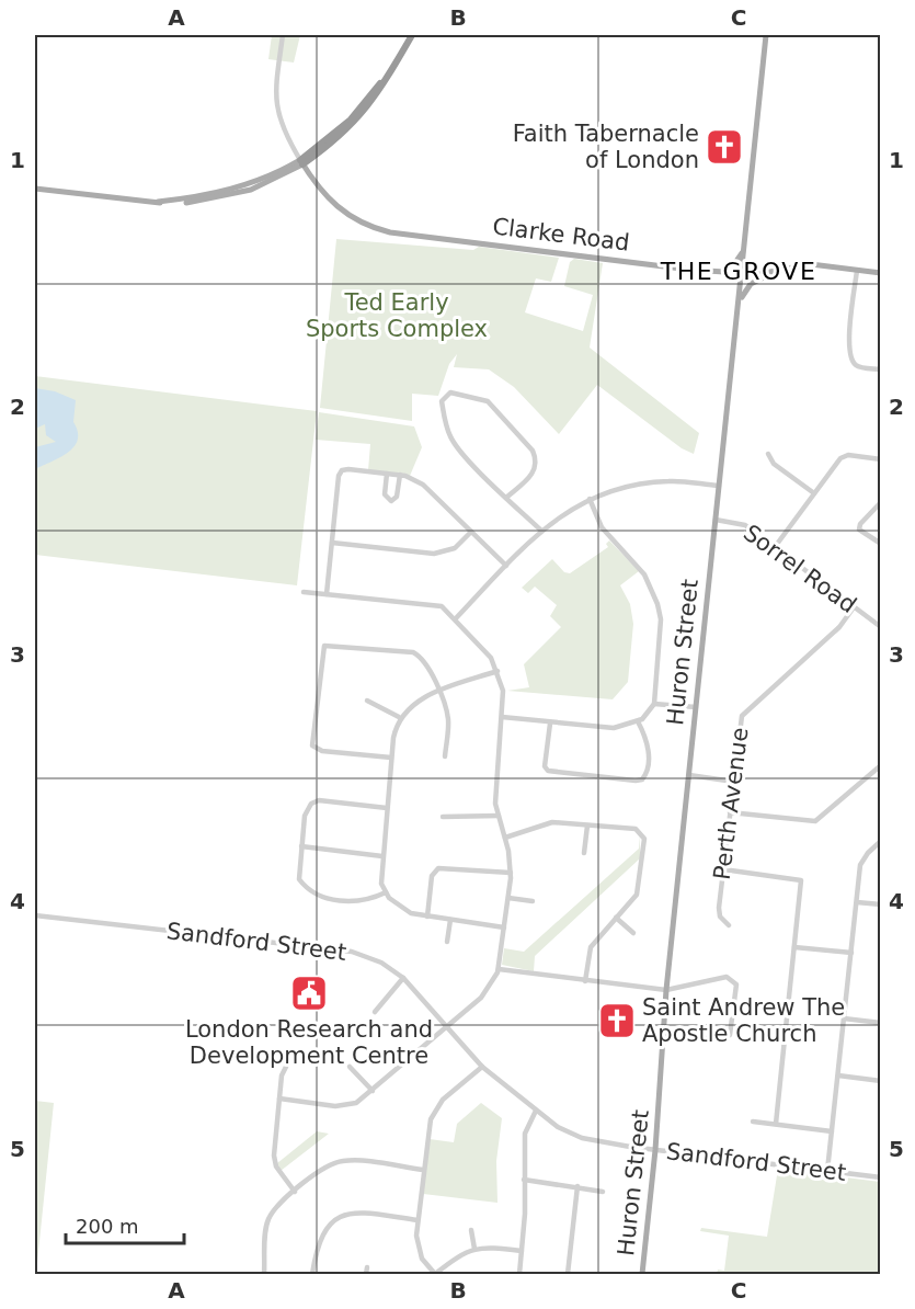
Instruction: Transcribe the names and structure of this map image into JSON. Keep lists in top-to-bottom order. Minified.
{"streets":{"main road":["Clarke Road","Huron Street"],"street":["Sorrel Road","Perth Avenue","Sandford Street"]},"crossings":[["Clarke Road","Huron Street"],["Sorrel Road","Huron Street"],["Sorrel Road","Perth Avenue"],["Huron Street","Sandford Street"]],"districts":["THE GROVE"],"parks":["Ted Early Sports Complex"],"places":{"church":["Faith Tabernacle of London","Saint Andrew The Apostle Church"],"public building":["London Research and Development Centre"]},"scale_bar":"200 m","grid":{"columns":["A","B","C"],"rows":["1","2","3","4","5"]}}
